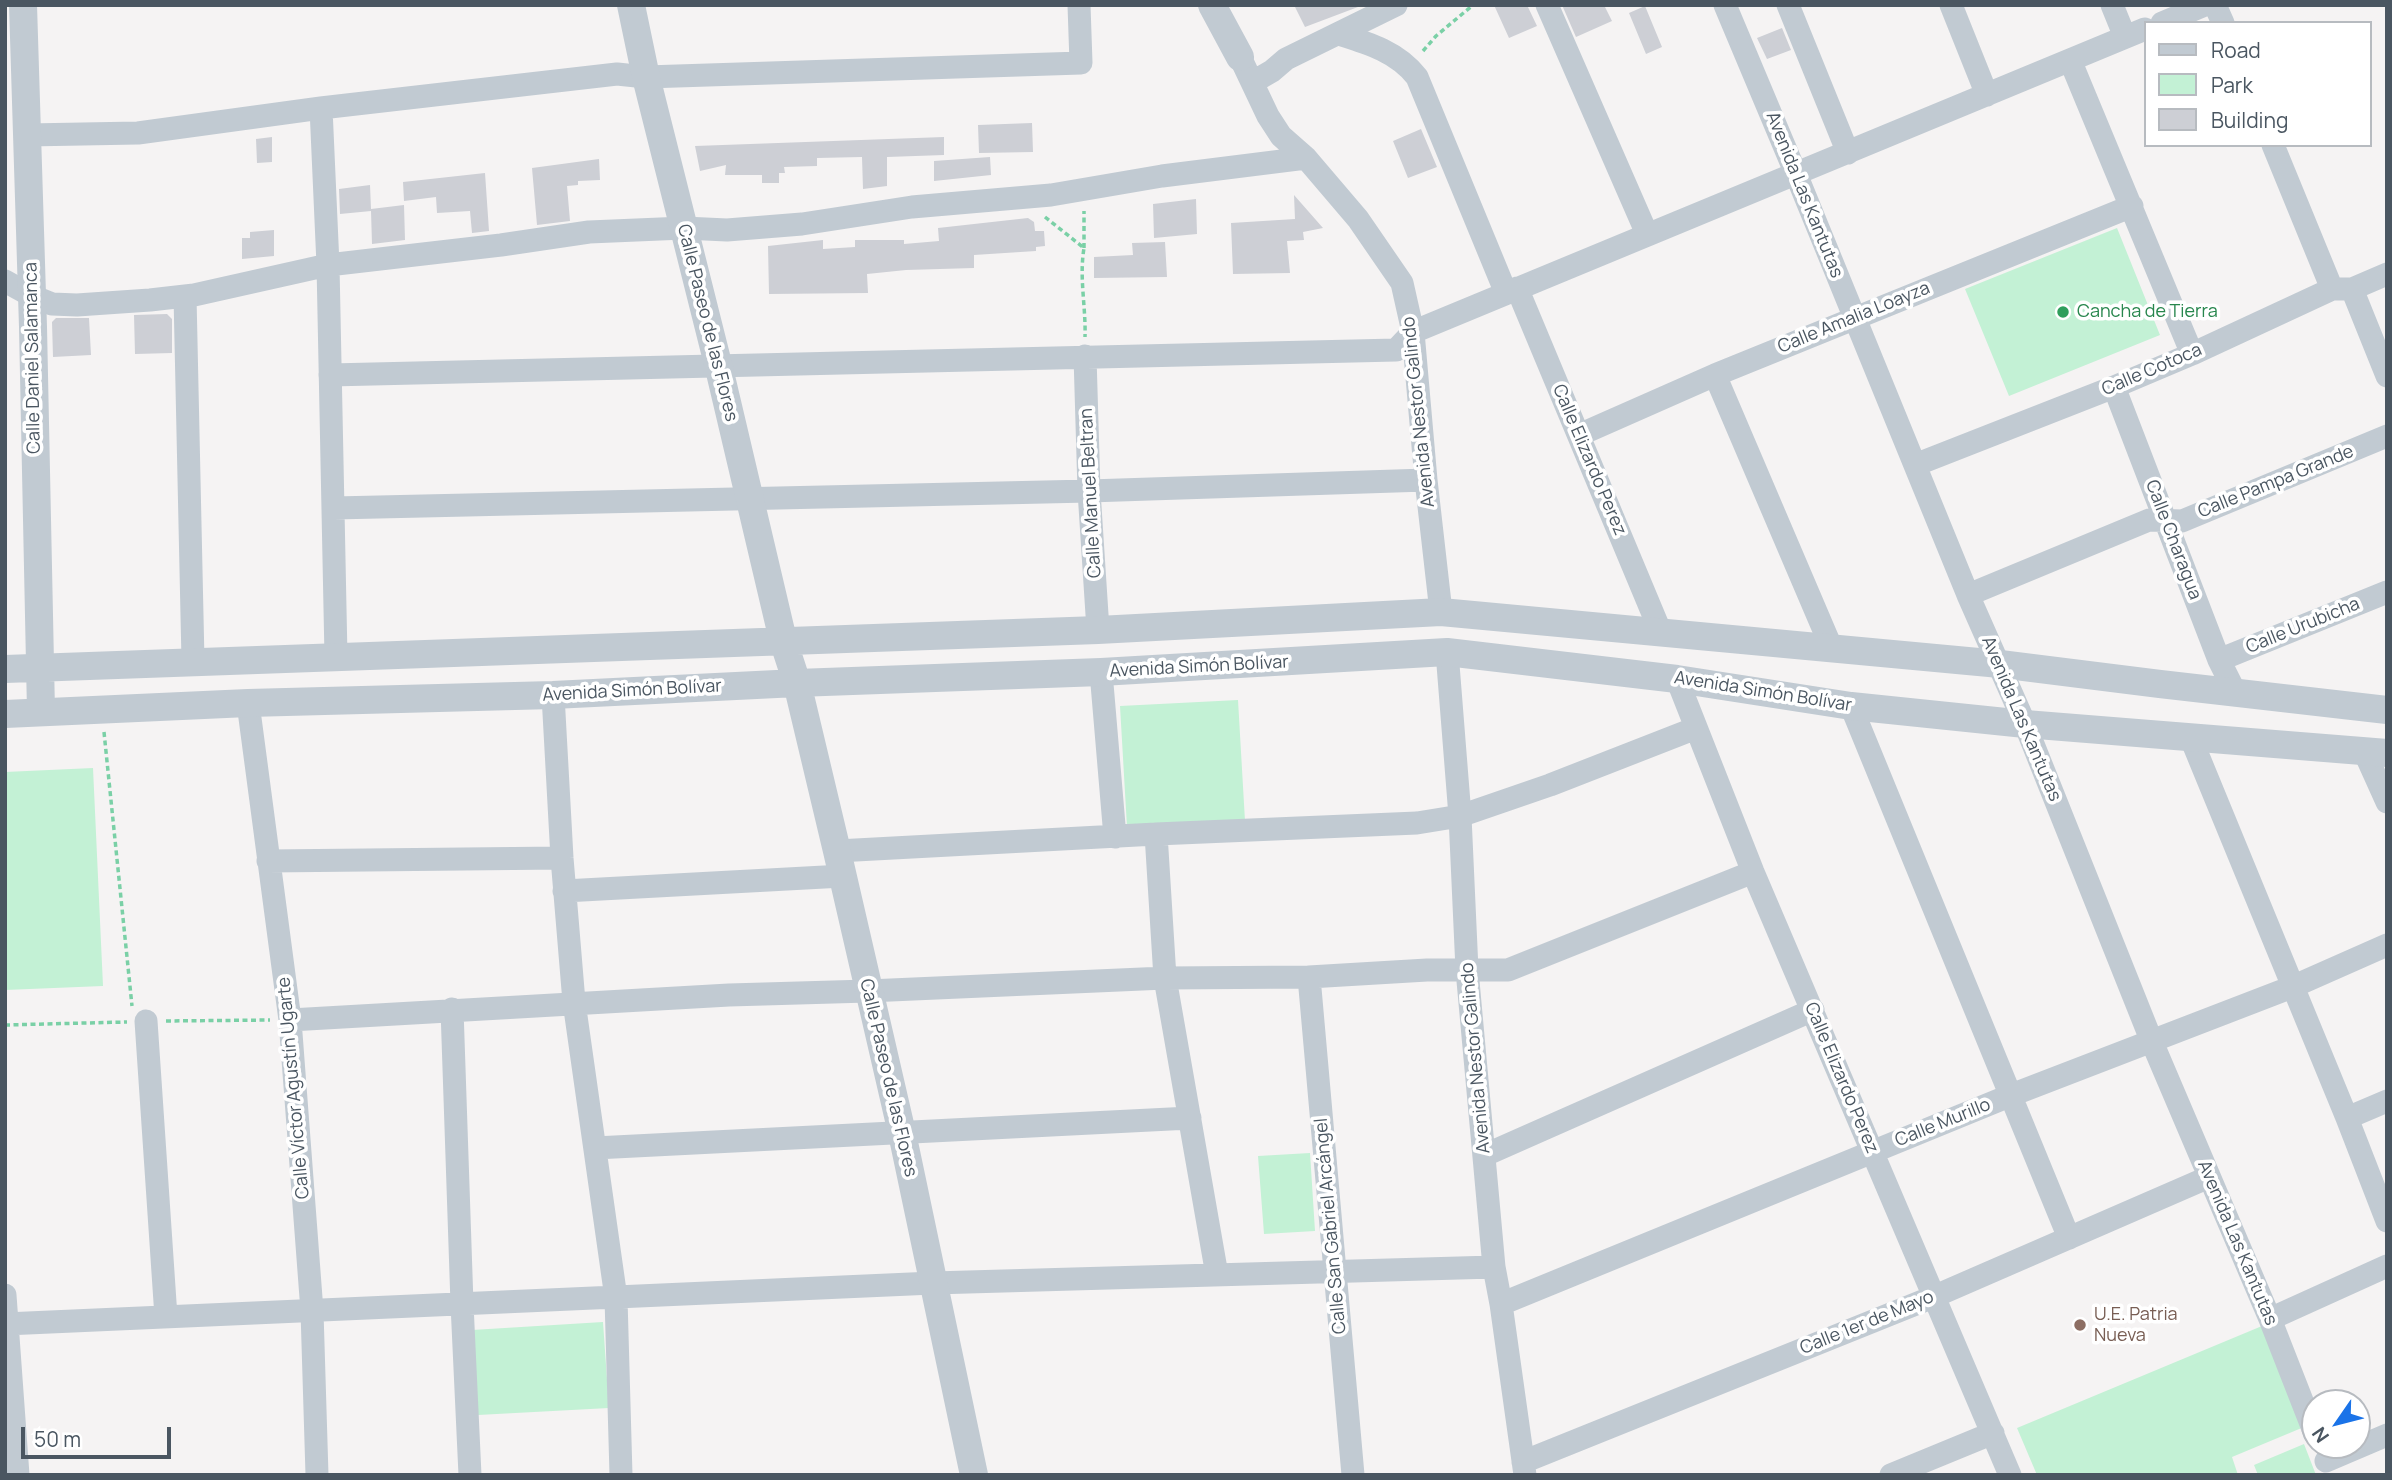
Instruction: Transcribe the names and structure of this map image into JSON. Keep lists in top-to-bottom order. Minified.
{"streets":{"street":["Avenida Las Kantutas","Calle Amalia Loayza","Calle Paseo de las Flores","Calle Daniel Salamanca","Calle Cotoca","Avenida Nestor Galindo","Calle Elizardo Perez","Calle Pampa Grande","Calle Manuel Beltran","Calle Charagua","Calle Urubicha","Avenida Simón Bolívar","Calle Víctor Agustín Ugarte","Calle Murillo","Calle San Gabriel Arcángel","Calle 1er de Mayo"]},"crossings":[["Avenida Las Kantutas","Calle Amalia Loayza"],["Avenida Las Kantutas","Calle Cotoca"],["Avenida Las Kantutas","Calle Pampa Grande"],["Avenida Las Kantutas","Avenida Simón Bolívar"],["Avenida Las Kantutas","Calle Murillo"],["Avenida Las Kantutas","Calle 1er de Mayo"],["Calle Amalia Loayza","Calle Elizardo Perez"],["Calle Paseo de las Flores","Avenida Simón Bolívar"],["Calle Daniel Salamanca","Avenida Simón Bolívar"],["Calle Cotoca","Calle Charagua"],["Avenida Nestor Galindo","Avenida Simón Bolívar"],["Avenida Nestor Galindo","Calle Murillo"],["Avenida Nestor Galindo","Calle 1er de Mayo"],["Calle Elizardo Perez","Avenida Simón Bolívar"],["Calle Elizardo Perez","Calle Murillo"],["Calle Elizardo Perez","Calle 1er de Mayo"],["Calle Pampa Grande","Calle Charagua"],["Calle Charagua","Calle Urubicha"],["Avenida Simón Bolívar","Calle Víctor Agustín Ugarte"]],"places":["Cancha de Tierra","U.E. Patria Nueva"],"legend":["Road","Park","Building"],"scale_bar":"50 m","north":"bottom left"}
